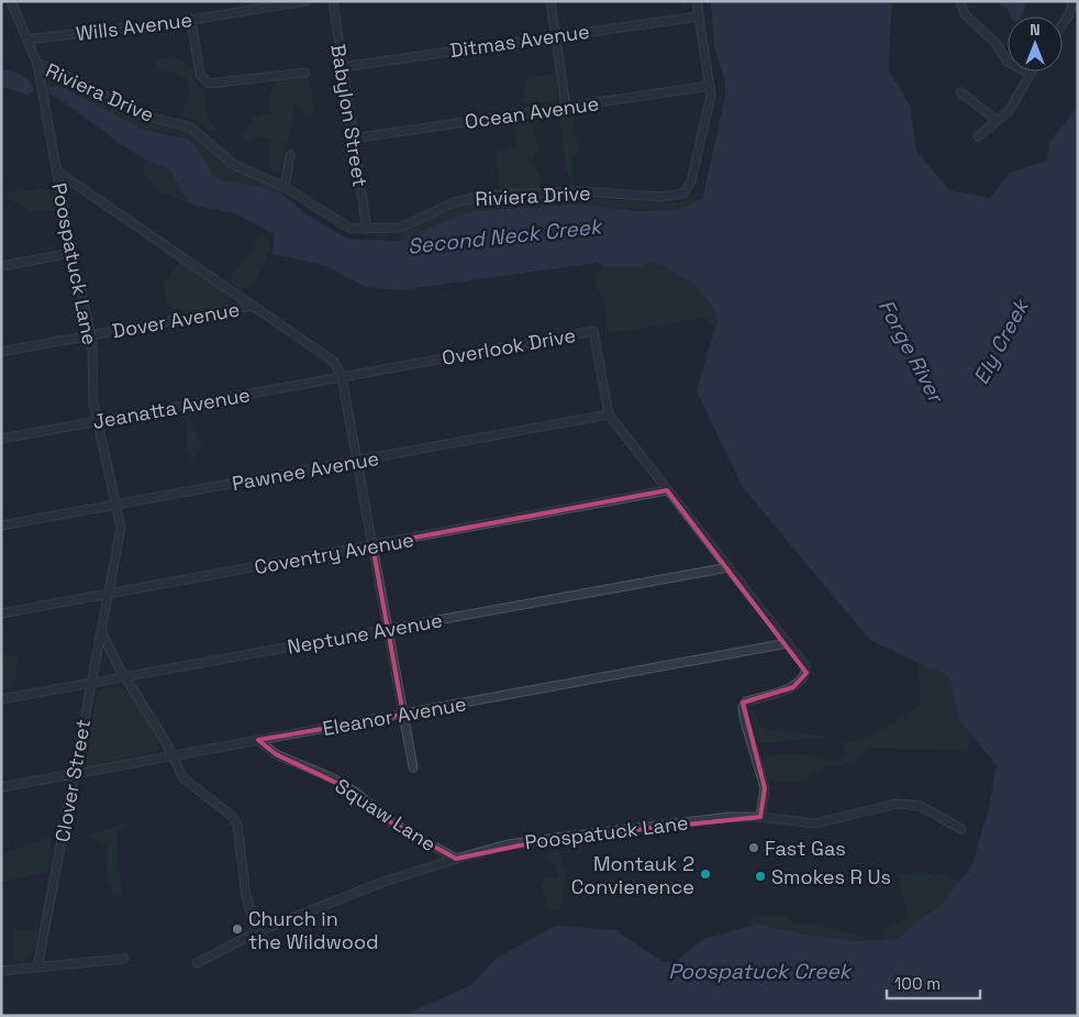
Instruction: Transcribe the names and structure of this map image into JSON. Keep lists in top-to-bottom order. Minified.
{"streets":{"street":["Wills Avenue","Ditmas Avenue","Riviera Drive","Ocean Avenue","Babylon Street","Poospatuck Lane","Dover Avenue","Overlook Drive","Jeanatta Avenue","Pawnee Avenue","Coventry Avenue","Neptune Avenue","Eleanor Avenue","Clover Street","Squaw Lane"]},"crossings":[["Wills Avenue","Poospatuck Lane"],["Ditmas Avenue","Riviera Drive"],["Ditmas Avenue","Babylon Street"],["Riviera Drive","Ocean Avenue"],["Riviera Drive","Babylon Street"],["Riviera Drive","Poospatuck Lane"],["Ocean Avenue","Babylon Street"],["Poospatuck Lane","Dover Avenue"],["Poospatuck Lane","Overlook Drive"],["Poospatuck Lane","Jeanatta Avenue"],["Poospatuck Lane","Pawnee Avenue"],["Poospatuck Lane","Coventry Avenue"],["Poospatuck Lane","Clover Street"],["Poospatuck Lane","Squaw Lane"],["Overlook Drive","Jeanatta Avenue"],["Overlook Drive","Pawnee Avenue"],["Overlook Drive","Coventry Avenue"],["Overlook Drive","Neptune Avenue"],["Overlook Drive","Eleanor Avenue"],["Coventry Avenue","Clover Street"],["Neptune Avenue","Clover Street"],["Eleanor Avenue","Clover Street"],["Eleanor Avenue","Squaw Lane"]],"water":["Second Neck Creek","Ely Creek","Forge River","Poospatuck Creek"],"places":["Fast Gas","Montauk 2 Convienence","Smokes R Us","Church in the Wildwood"],"scale_bar":"100 m","north":"top"}
